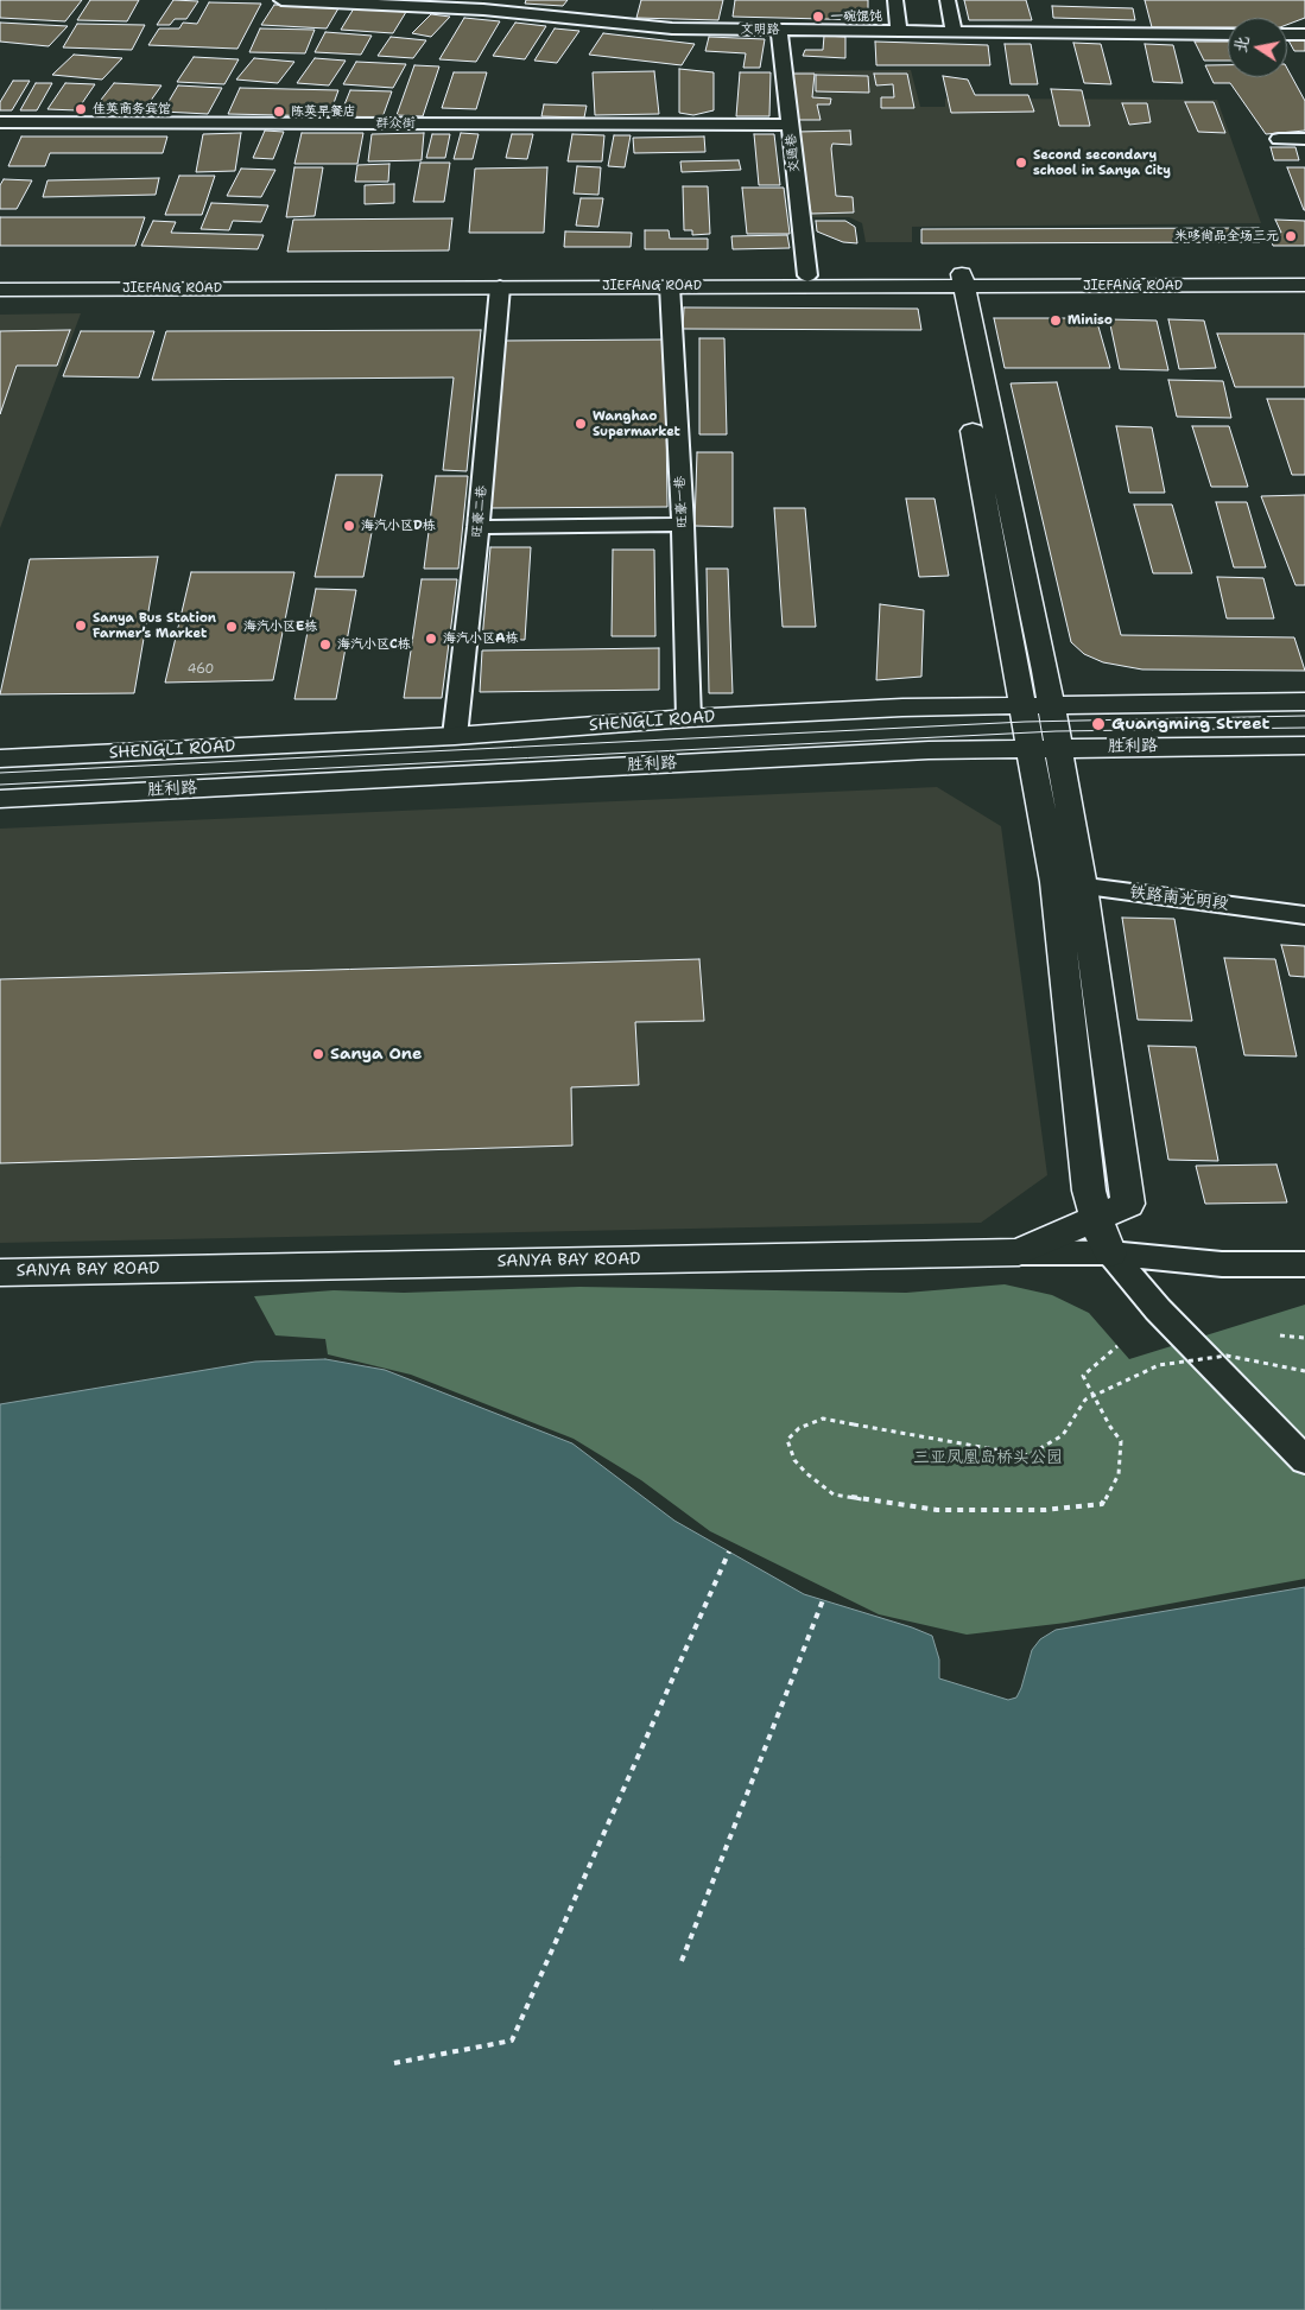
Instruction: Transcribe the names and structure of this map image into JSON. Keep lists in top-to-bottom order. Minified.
{"streets":{"main road":["JIEFANG ROAD","SHENGLI ROAD","胜利路","SANYA BAY ROAD"],"street":["文明路","群众街","交通巷","旺豪一巷","旺豪二巷","铁路南光明段"]},"crossings":[["文明路","交通巷"],["群众街","交通巷"],["交通巷","JIEFANG ROAD"],["JIEFANG ROAD","旺豪一巷"],["JIEFANG ROAD","旺豪二巷"],["旺豪一巷","SHENGLI ROAD"],["旺豪二巷","SHENGLI ROAD"],["铁路南光明段","SANYA BAY ROAD"]],"parks":["三亚凤凰岛桥头公园"],"places":["一碗馄饨","佳英商务宾馆","陈英早餐店","Second secondary school in Sanya City","米哆尚品全场三元","Miniso","Wanghao Supermarket","海汽小区D栋","Sanya Bus Station Farmer’s Market","海汽小区E栋","海汽小区A栋","海汽小区C栋","Guangming Street","Sanya One"],"house_numbers":["460"],"north":"left"}
